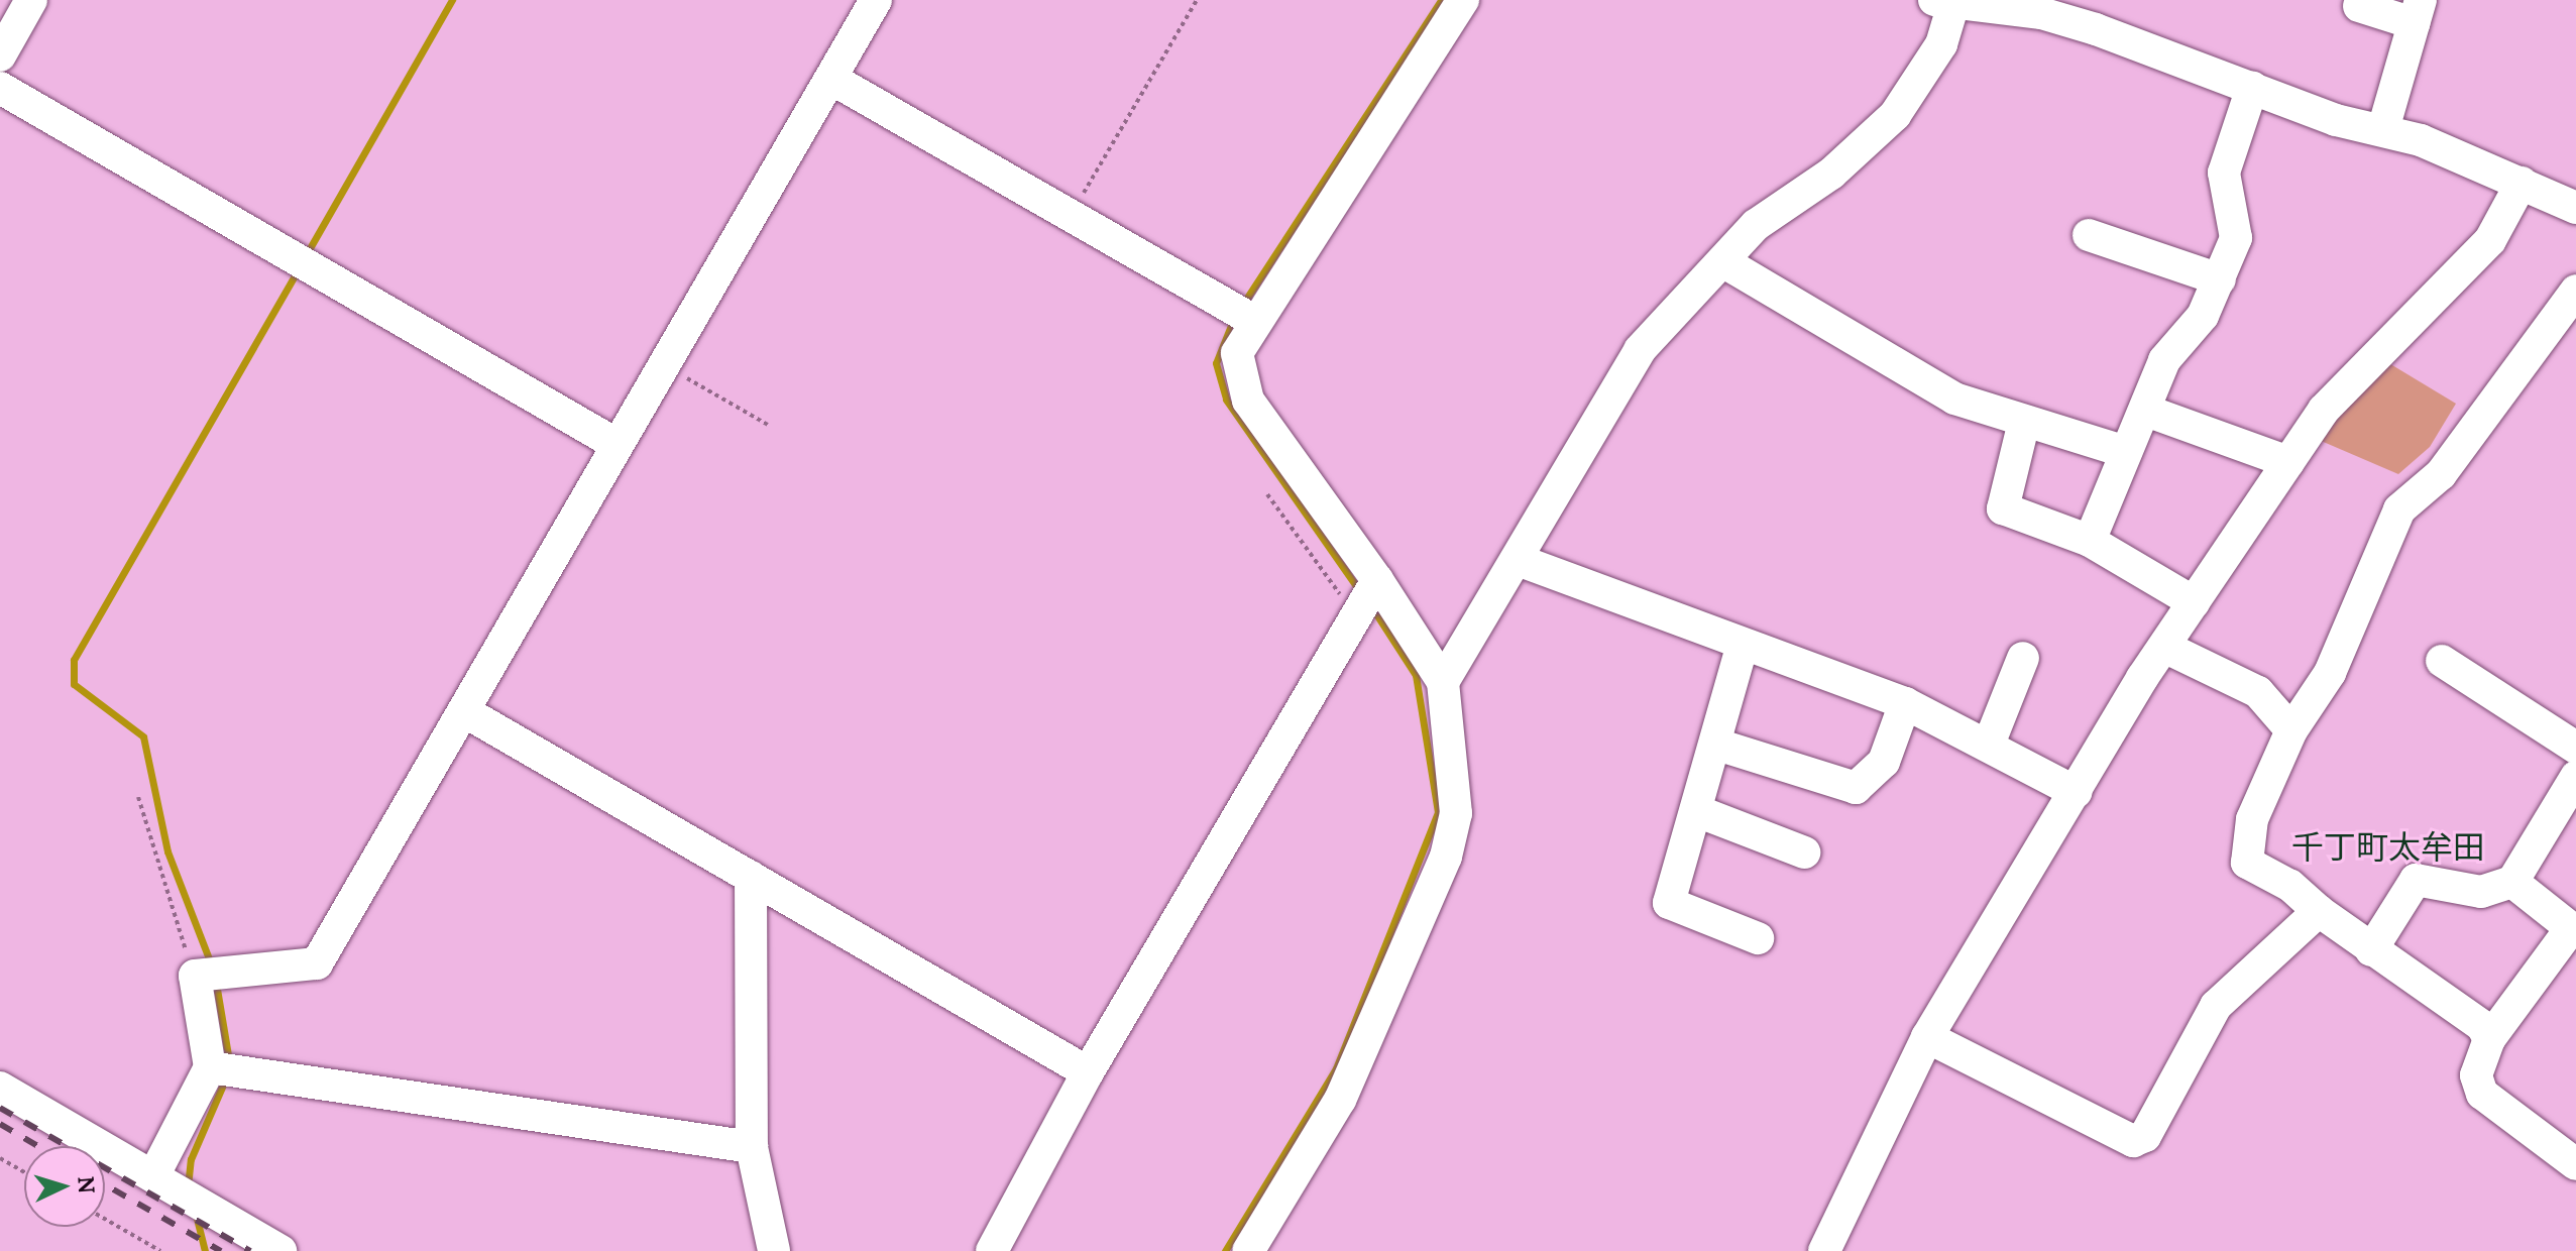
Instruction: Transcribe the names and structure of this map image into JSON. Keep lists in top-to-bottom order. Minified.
{"districts":["千丁町太牟田"],"north":"right"}
